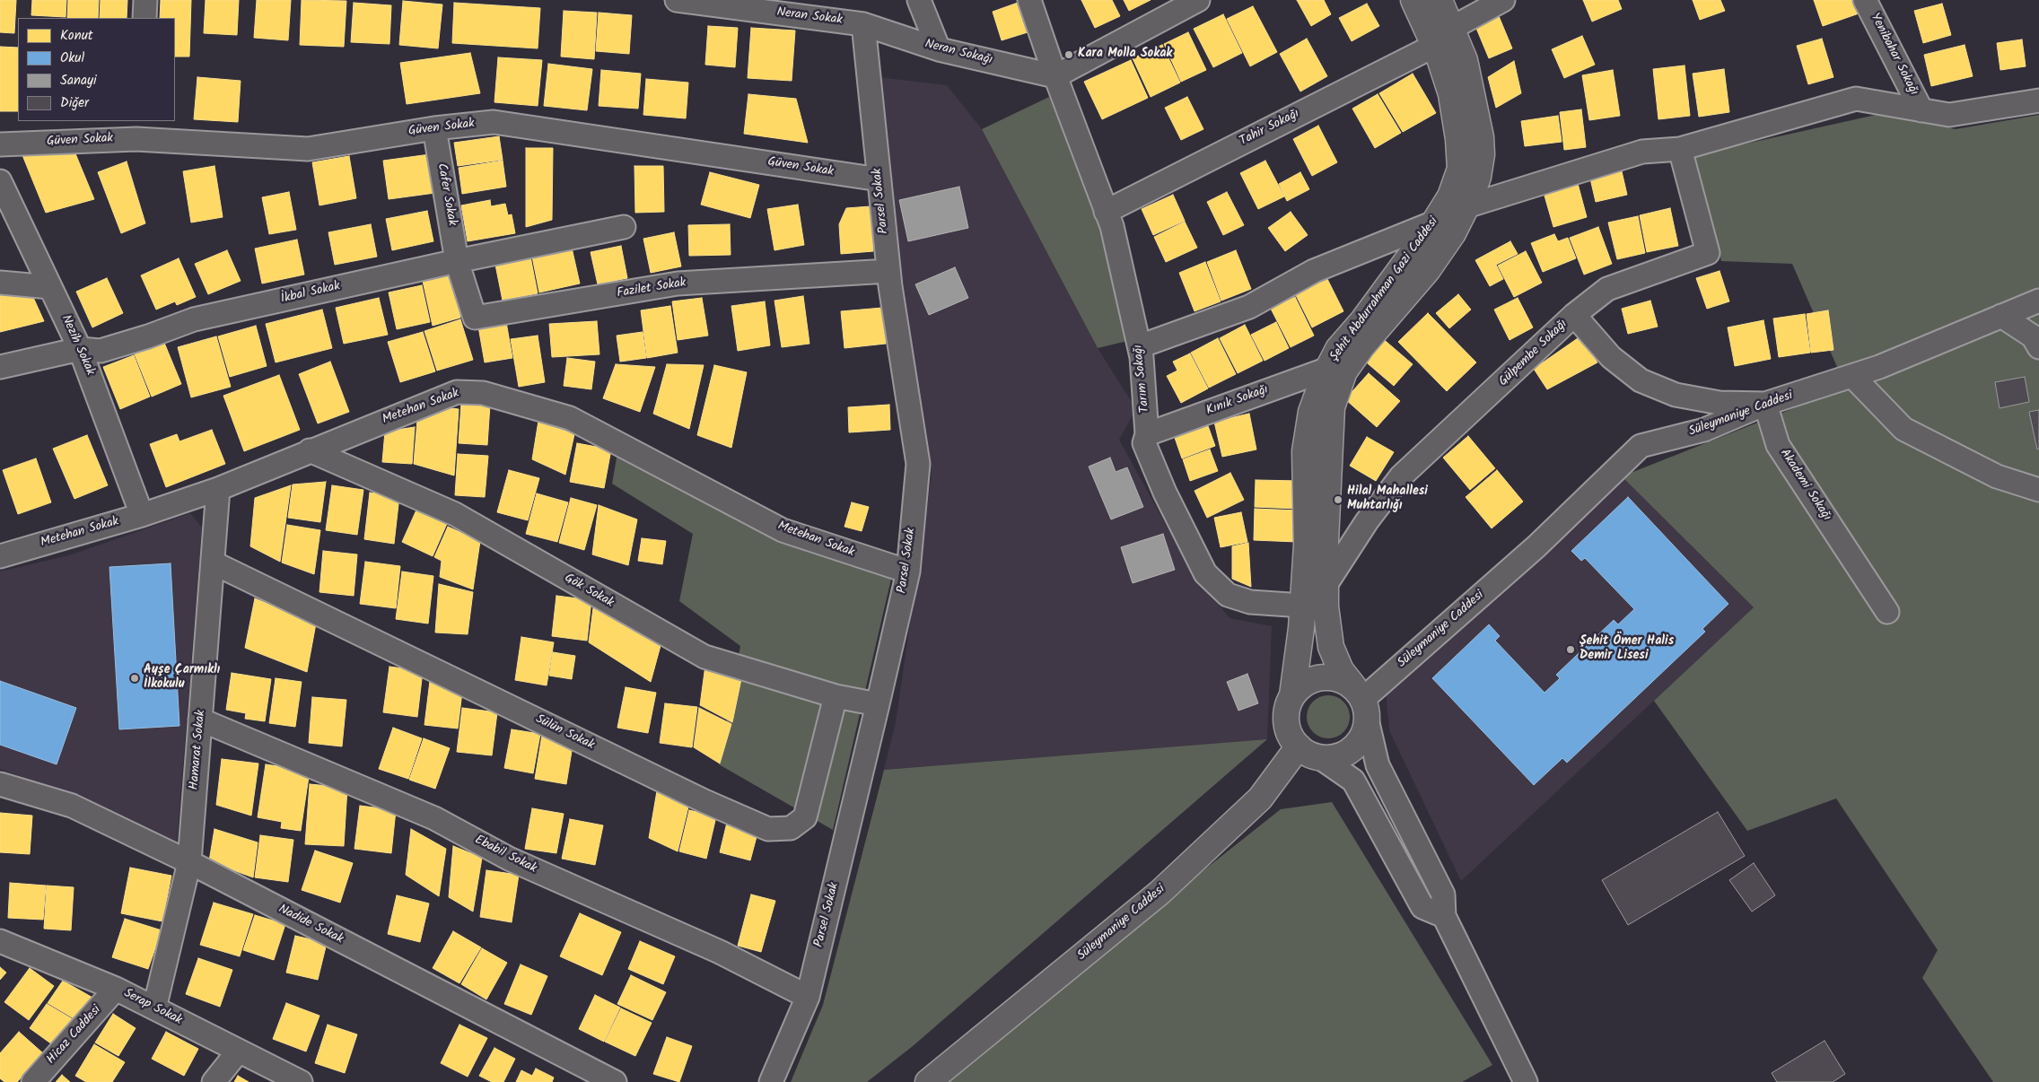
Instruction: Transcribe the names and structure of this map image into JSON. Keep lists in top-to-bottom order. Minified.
{"streets":{"street":["Neran Sokak","Neran Sokağı","Yenibahar Sokağı","Güven Sokak","Tahir Sokağı","Cafer Sokak","Parsel Sokak","Fazilet Sokak","Şehit Abdurrahman Gazi Caddesi","İkbal Sokak","Nezih Sokak","Gülpembe Sokağı","Tarım Sokağı","Kınık Sokağı","Metehan Sokak","Süleymaniye Caddesi","Akademi Sokağı","Gök Sokak","Sülün Sokak","Hamarat Sokak","Ebabil Sokak","Nadide Sokak","Serap Sokak","Hicaz Caddesi"]},"crossings":[["Neran Sokak","Neran Sokağı"],["Neran Sokak","Parsel Sokak"],["Neran Sokağı","Parsel Sokak"],["Neran Sokağı","Tarım Sokağı"],["Güven Sokak","Cafer Sokak"],["Güven Sokak","Parsel Sokak"],["Tahir Sokağı","Şehit Abdurrahman Gazi Caddesi"],["Tahir Sokağı","Tarım Sokağı"],["Cafer Sokak","Fazilet Sokak"],["Cafer Sokak","İkbal Sokak"],["Parsel Sokak","Fazilet Sokak"],["Parsel Sokak","Metehan Sokak"],["Parsel Sokak","Gök Sokak"],["Parsel Sokak","Ebabil Sokak"],["Fazilet Sokak","İkbal Sokak"],["Şehit Abdurrahman Gazi Caddesi","Gülpembe Sokağı"],["Şehit Abdurrahman Gazi Caddesi","Tarım Sokağı"],["Şehit Abdurrahman Gazi Caddesi","Kınık Sokağı"],["Şehit Abdurrahman Gazi Caddesi","Süleymaniye Caddesi"],["İkbal Sokak","Nezih Sokak"],["Nezih Sokak","Metehan Sokak"],["Tarım Sokağı","Kınık Sokağı"],["Metehan Sokak","Gök Sokak"],["Metehan Sokak","Hamarat Sokak"],["Süleymaniye Caddesi","Akademi Sokağı"],["Gök Sokak","Sülün Sokak"],["Sülün Sokak","Hamarat Sokak"],["Hamarat Sokak","Ebabil Sokak"],["Hamarat Sokak","Nadide Sokak"],["Hamarat Sokak","Serap Sokak"],["Serap Sokak","Hicaz Caddesi"]],"places":["Kara Molla Sokak","Hilal Mahallesi Muhtarlığı","Şehit Ömer Halis Demir Lisesi","Ayşe Çarmıklı İlkokulu"],"legend":["Konut","Okul","Sanayi","Diğer"]}
